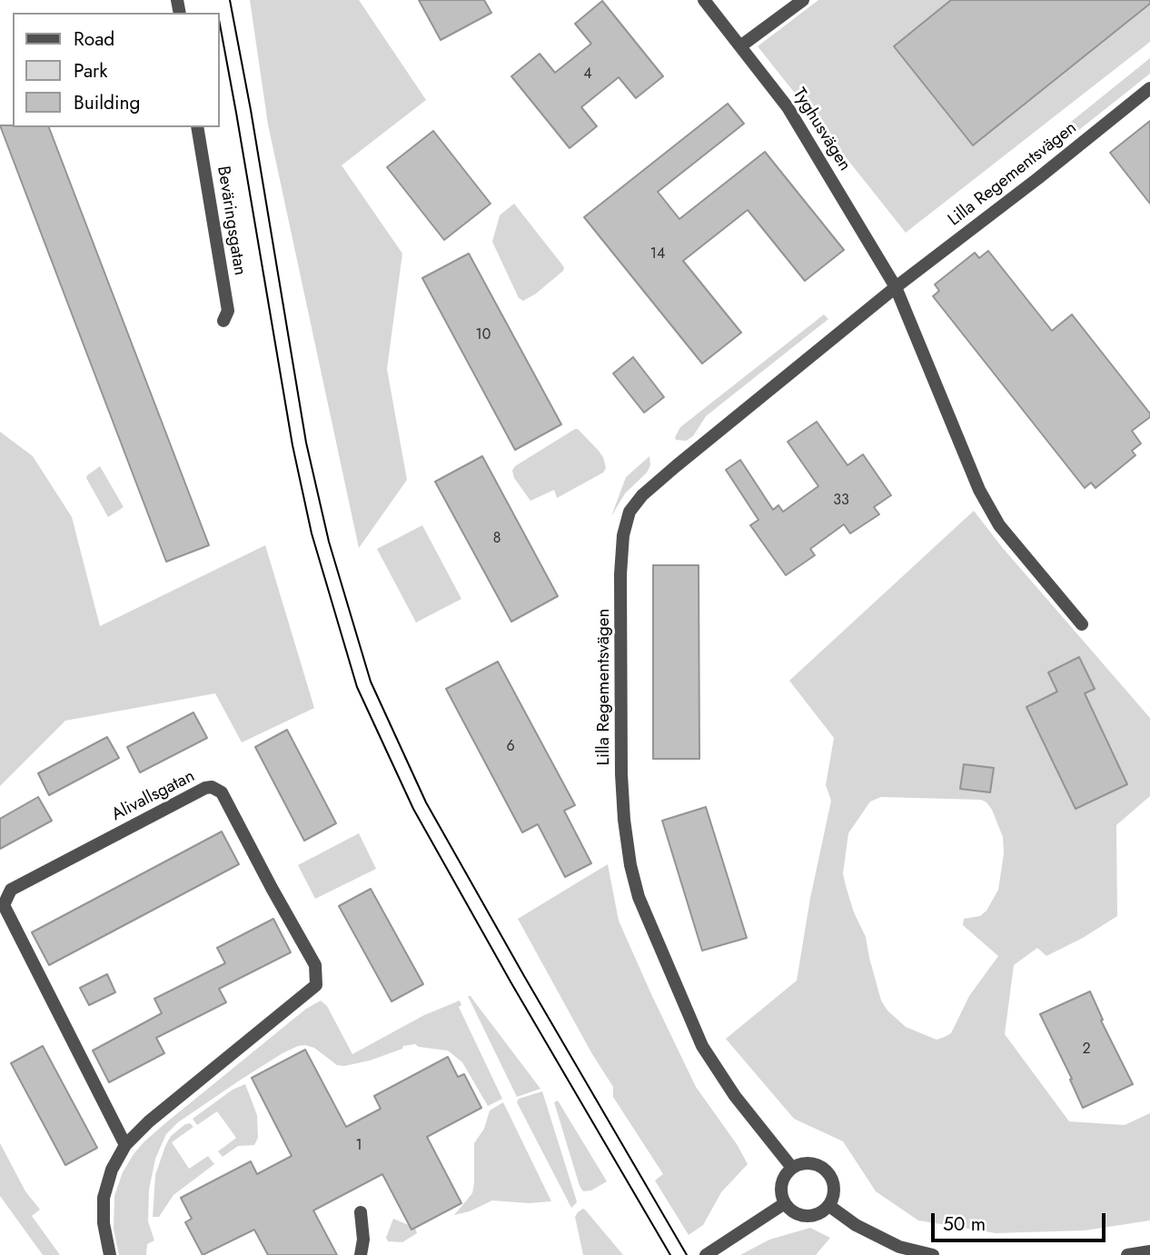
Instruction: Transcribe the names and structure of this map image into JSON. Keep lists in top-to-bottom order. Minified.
{"streets":{"street":["Tyghusvägen","Lilla Regementsvägen","Beväringsgatan","Alivallsgatan"]},"crossings":[["Tyghusvägen","Lilla Regementsvägen"]],"house_numbers":["4","14","10","33","8","6","2","1"],"legend":["Road","Park","Building"],"scale_bar":"50 m"}
